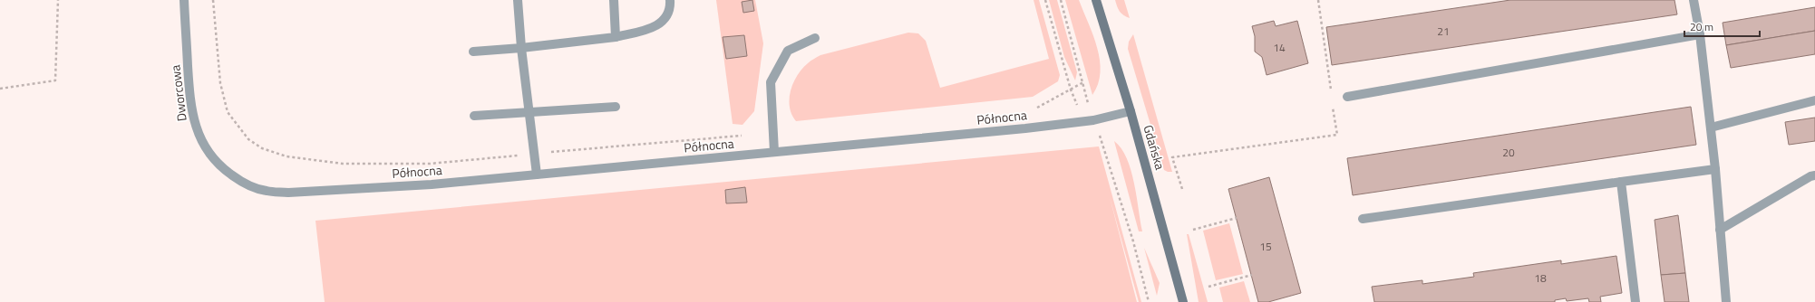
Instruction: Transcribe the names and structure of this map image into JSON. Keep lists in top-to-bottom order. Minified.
{"streets":{"street":["Dworcowa","Północna","Gdańska"]},"crossings":[["Dworcowa","Północna"],["Północna","Gdańska"]],"house_numbers":["21","14","20","15","18"],"scale_bar":"20 m"}
